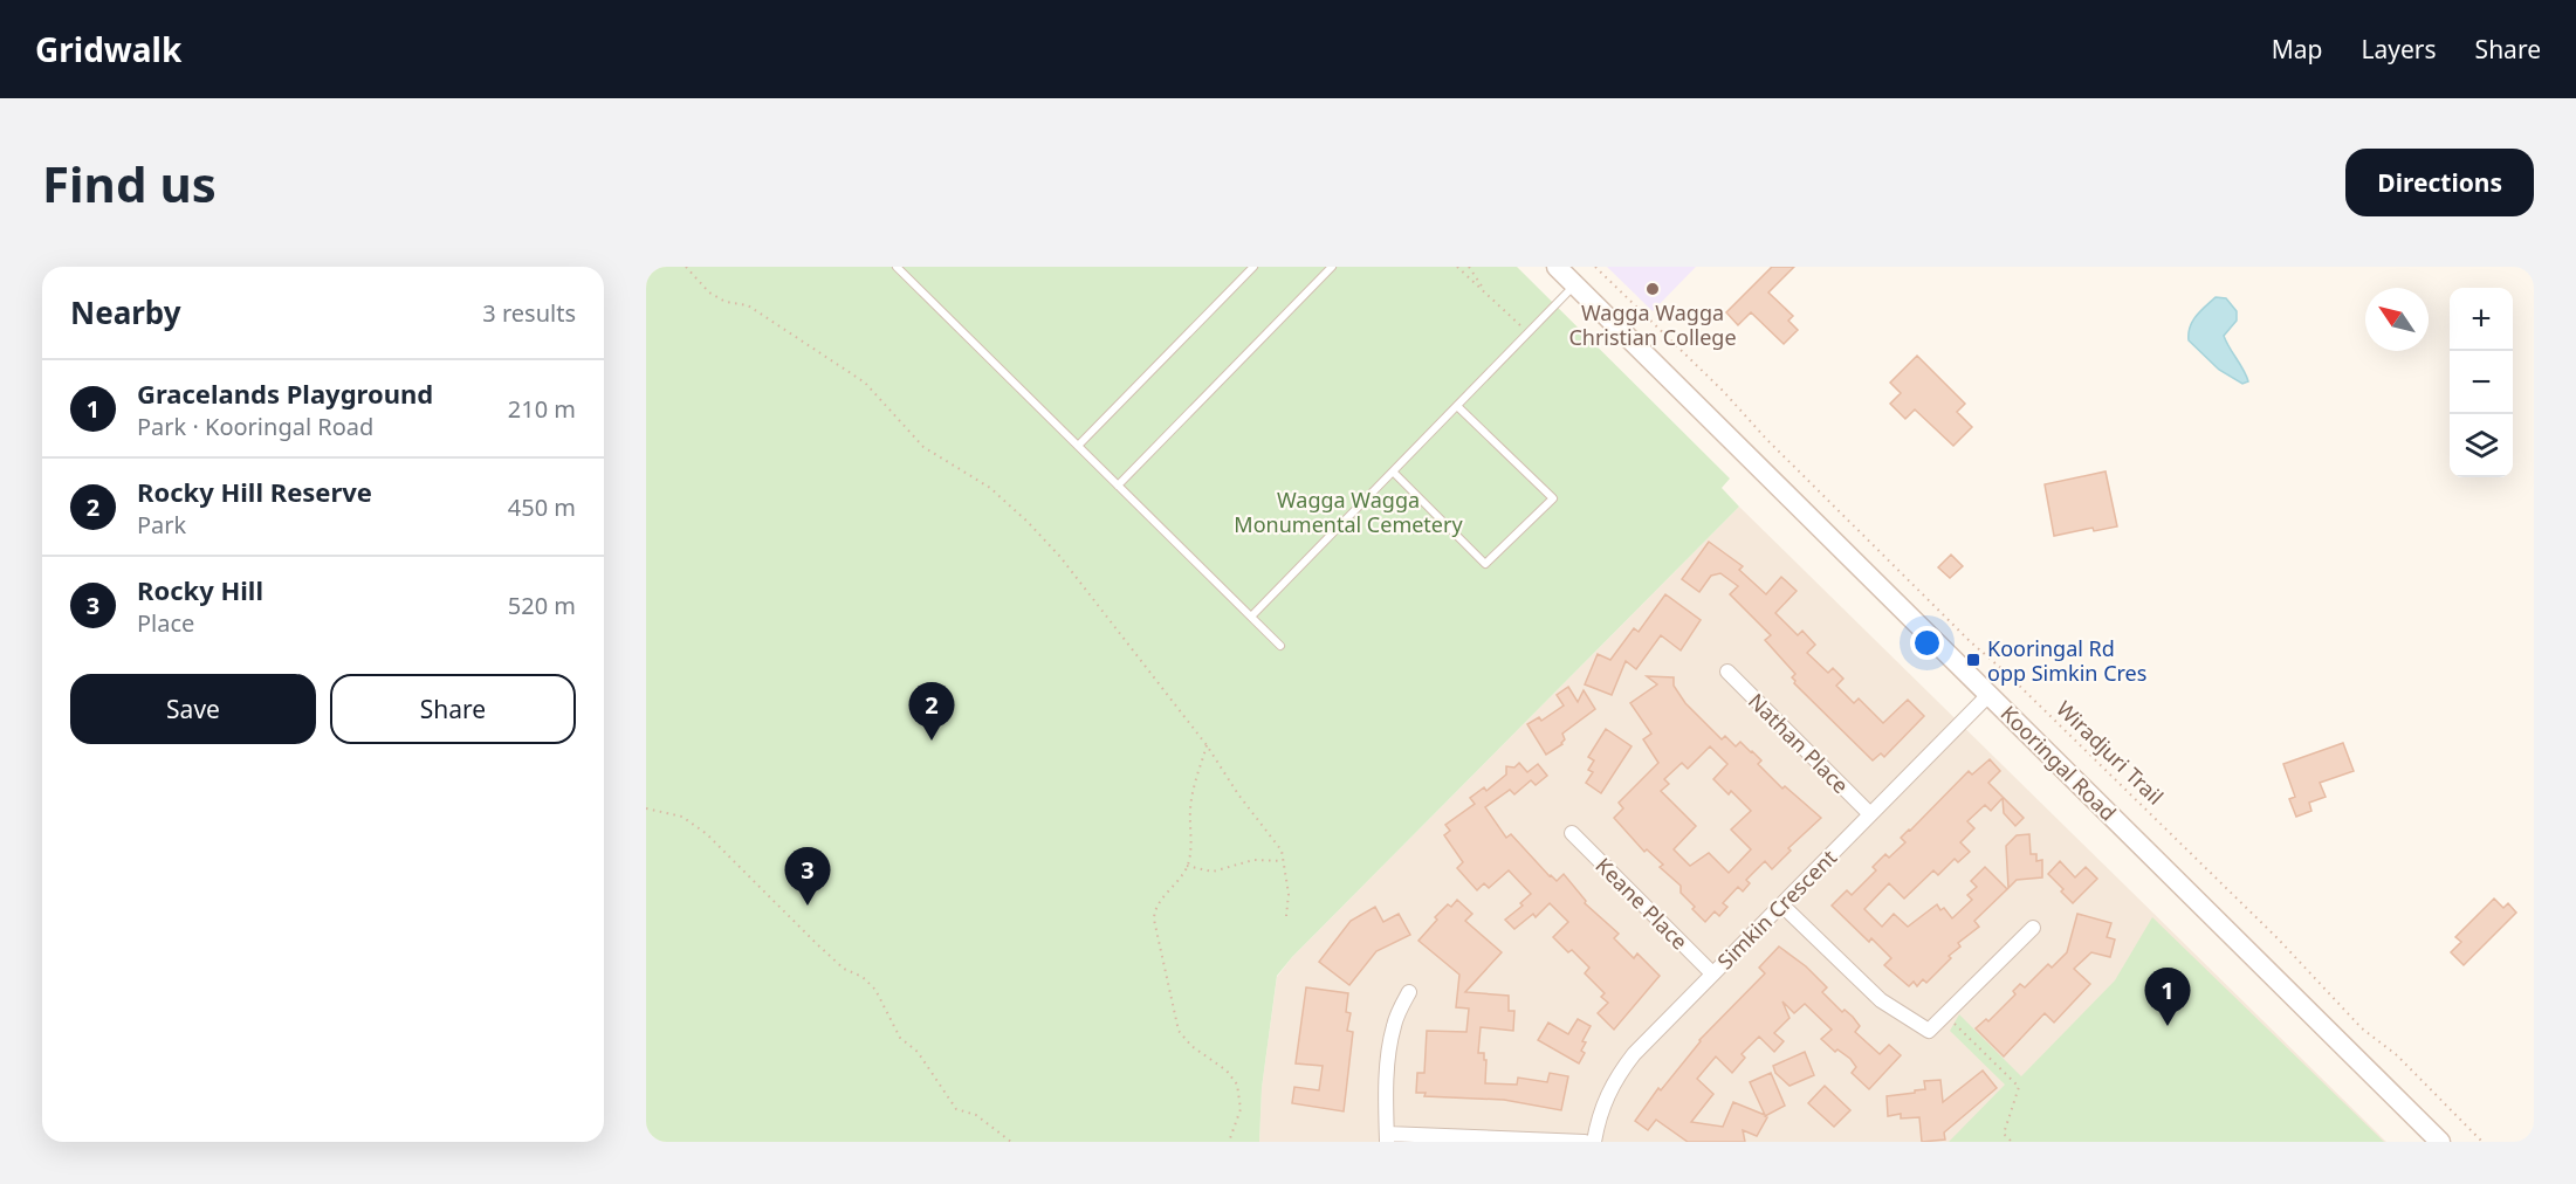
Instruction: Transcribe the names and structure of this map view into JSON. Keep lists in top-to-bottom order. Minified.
{"streets":{"main road":["Kooringal Road"],"street":["Nathan Place","Keane Place","Simkin Crescent"],"path":["Wiradjuri Trail"]},"crossings":[["Nathan Place","Simkin Crescent"],["Kooringal Road","Simkin Crescent"],["Keane Place","Simkin Crescent"]],"parks":["Wagga Wagga Monumental Cemetery"],"places":{"other":["Wagga Wagga Christian College"],"transit":["Kooringal Rd opp Simkin Cres"]},"north":"top left","page":{"header":"Gridwalk","nav":["Map","Layers","Share"],"buttons":["Directions",["Save","Share"]],"title":"Find us","heading":["Nearby","3 results"],"map_buttons":["+","−"],"list":[{"mark":"1","name":"Gracelands Playground","note":"Park · Kooringal Road","value":"210 m"},{"mark":"2","name":"Rocky Hill Reserve","note":"Park","value":"450 m"},{"mark":"3","name":"Rocky Hill","note":"Place","value":"520 m"}],"pins":["2","3","1"]}}
